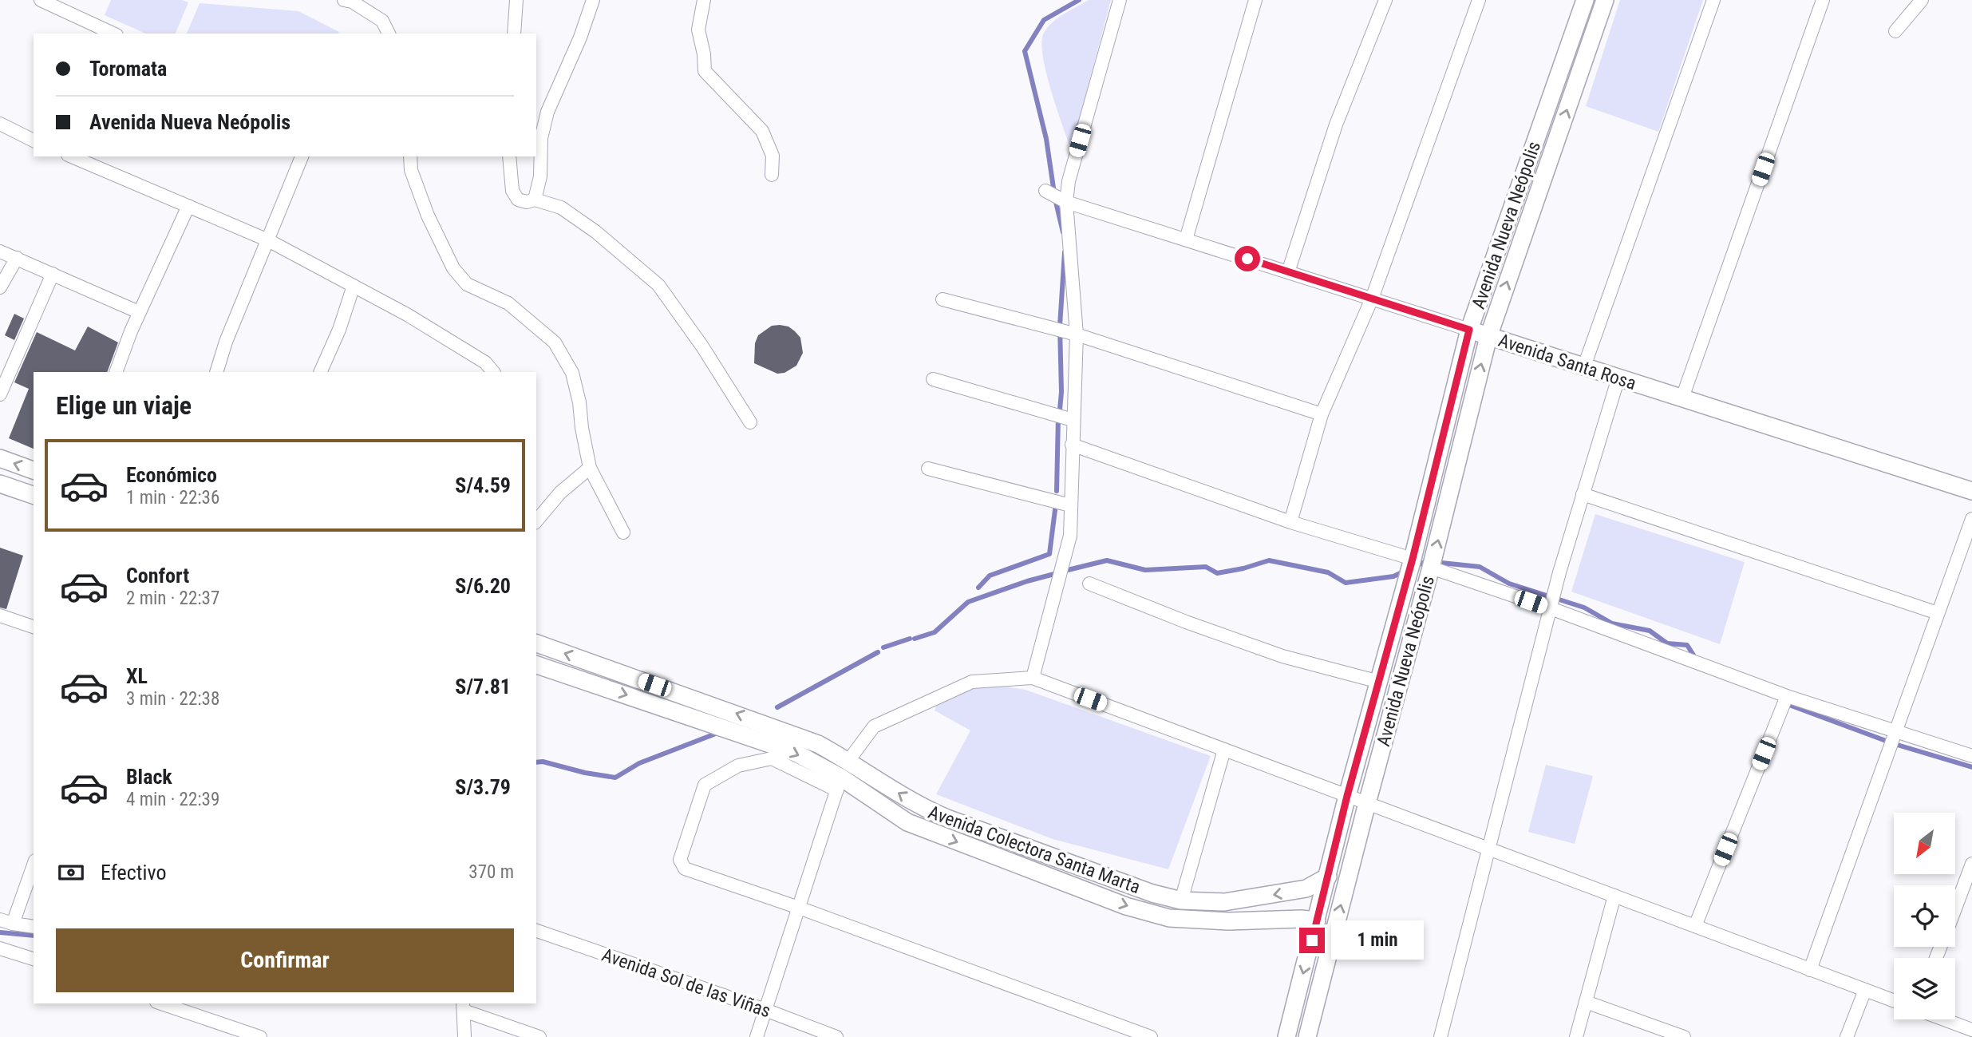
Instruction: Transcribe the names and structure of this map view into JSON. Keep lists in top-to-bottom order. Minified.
{"streets":{"street":["Avenida Nueva Neópolis","Avenida Santa Rosa","Avenida Colectora Santa Marta","Avenida Sol de las Viñas"]},"crossings":[["Avenida Nueva Neópolis","Avenida Santa Rosa"],["Avenida Nueva Neópolis","Avenida Colectora Santa Marta"]],"north":"bottom left","page":{"banner":["Toromata","Avenida Nueva Neópolis"],"heading":"Elige un viaje","list":[{"name":"Económico","note":"1 min · 22:36","value":"S/4.59"},{"name":"Confort","note":"2 min · 22:37","value":"S/6.20"},{"name":"XL","note":"3 min · 22:38","value":"S/7.81"},{"name":"Black","note":"4 min · 22:39","value":"S/3.79"}],"pay":["Efectivo","370 m"],"buttons":"Confirmar","bubble":"1 min"}}
